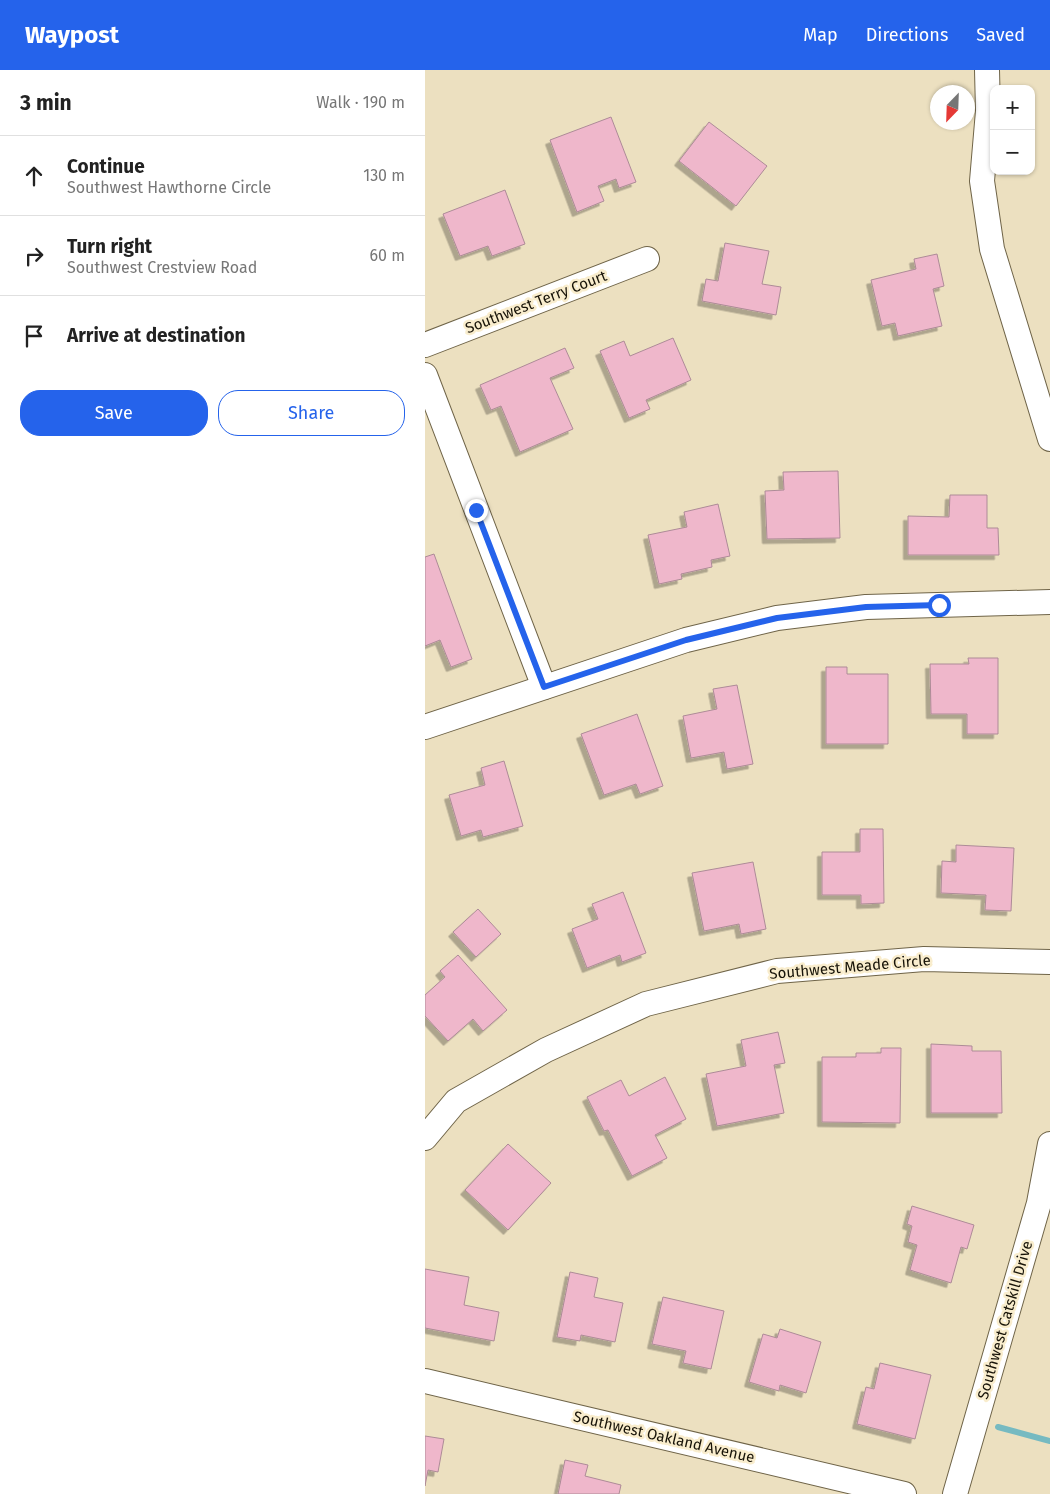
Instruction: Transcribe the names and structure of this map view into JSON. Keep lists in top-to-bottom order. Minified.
{"streets":{"street":["Southwest Terry Court","Southwest Meade Circle","Southwest Catskill Drive","Southwest Oakland Avenue"]},"north":"bottom left","page":{"header":"Waypost","nav":["Map","Directions","Saved"],"heading":["3 min","Walk · 190 m"],"map_buttons":["+","−"],"list":[["Continue","Southwest Hawthorne Circle","130 m"],["Turn right","Southwest Crestview Road","60 m"],"Arrive at destination"],"buttons":["Save","Share"]}}
